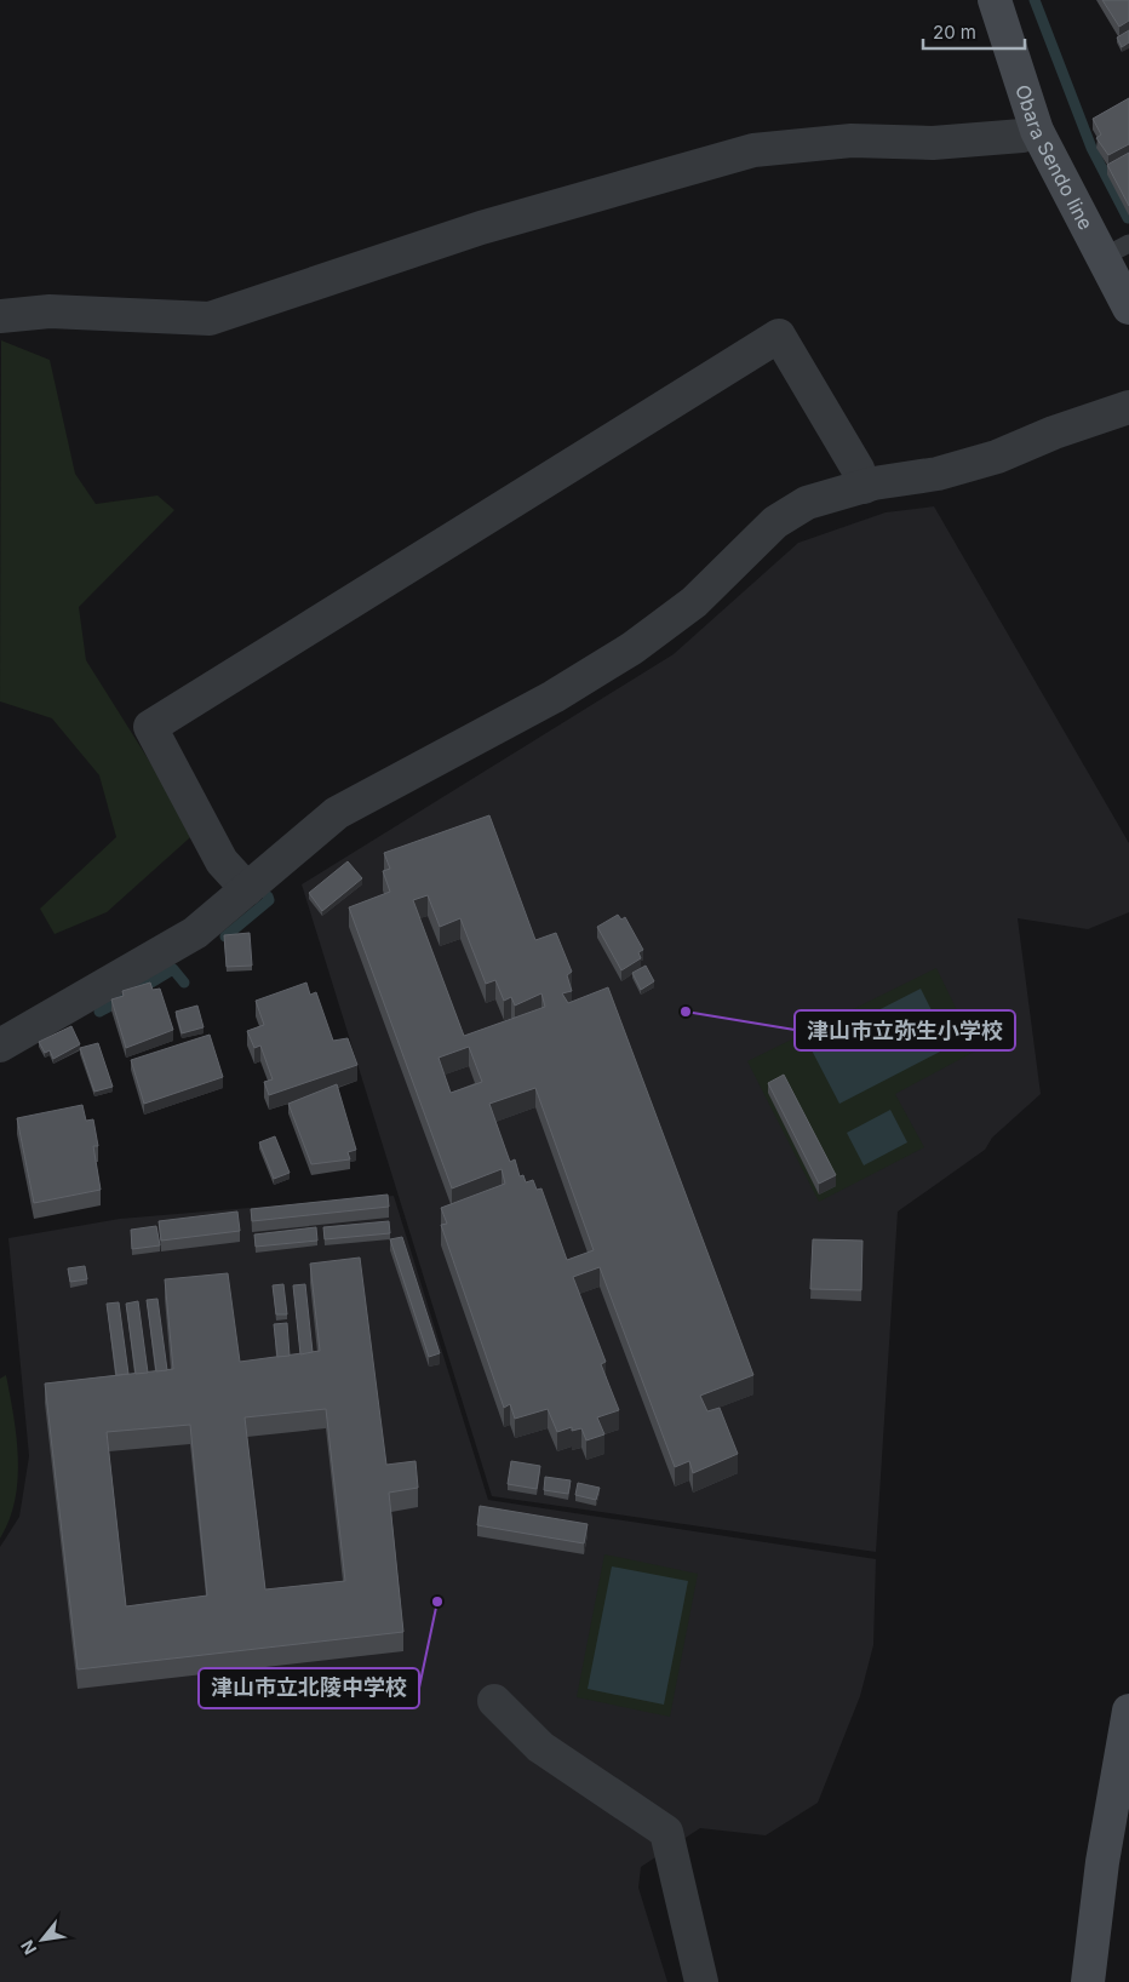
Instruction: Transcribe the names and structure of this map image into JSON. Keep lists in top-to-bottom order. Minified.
{"streets":{"main road":["Obara Sendo line"]},"places":["津山市立弥生小学校","津山市立北陵中学校"],"scale_bar":"20 m","north":"bottom left"}
